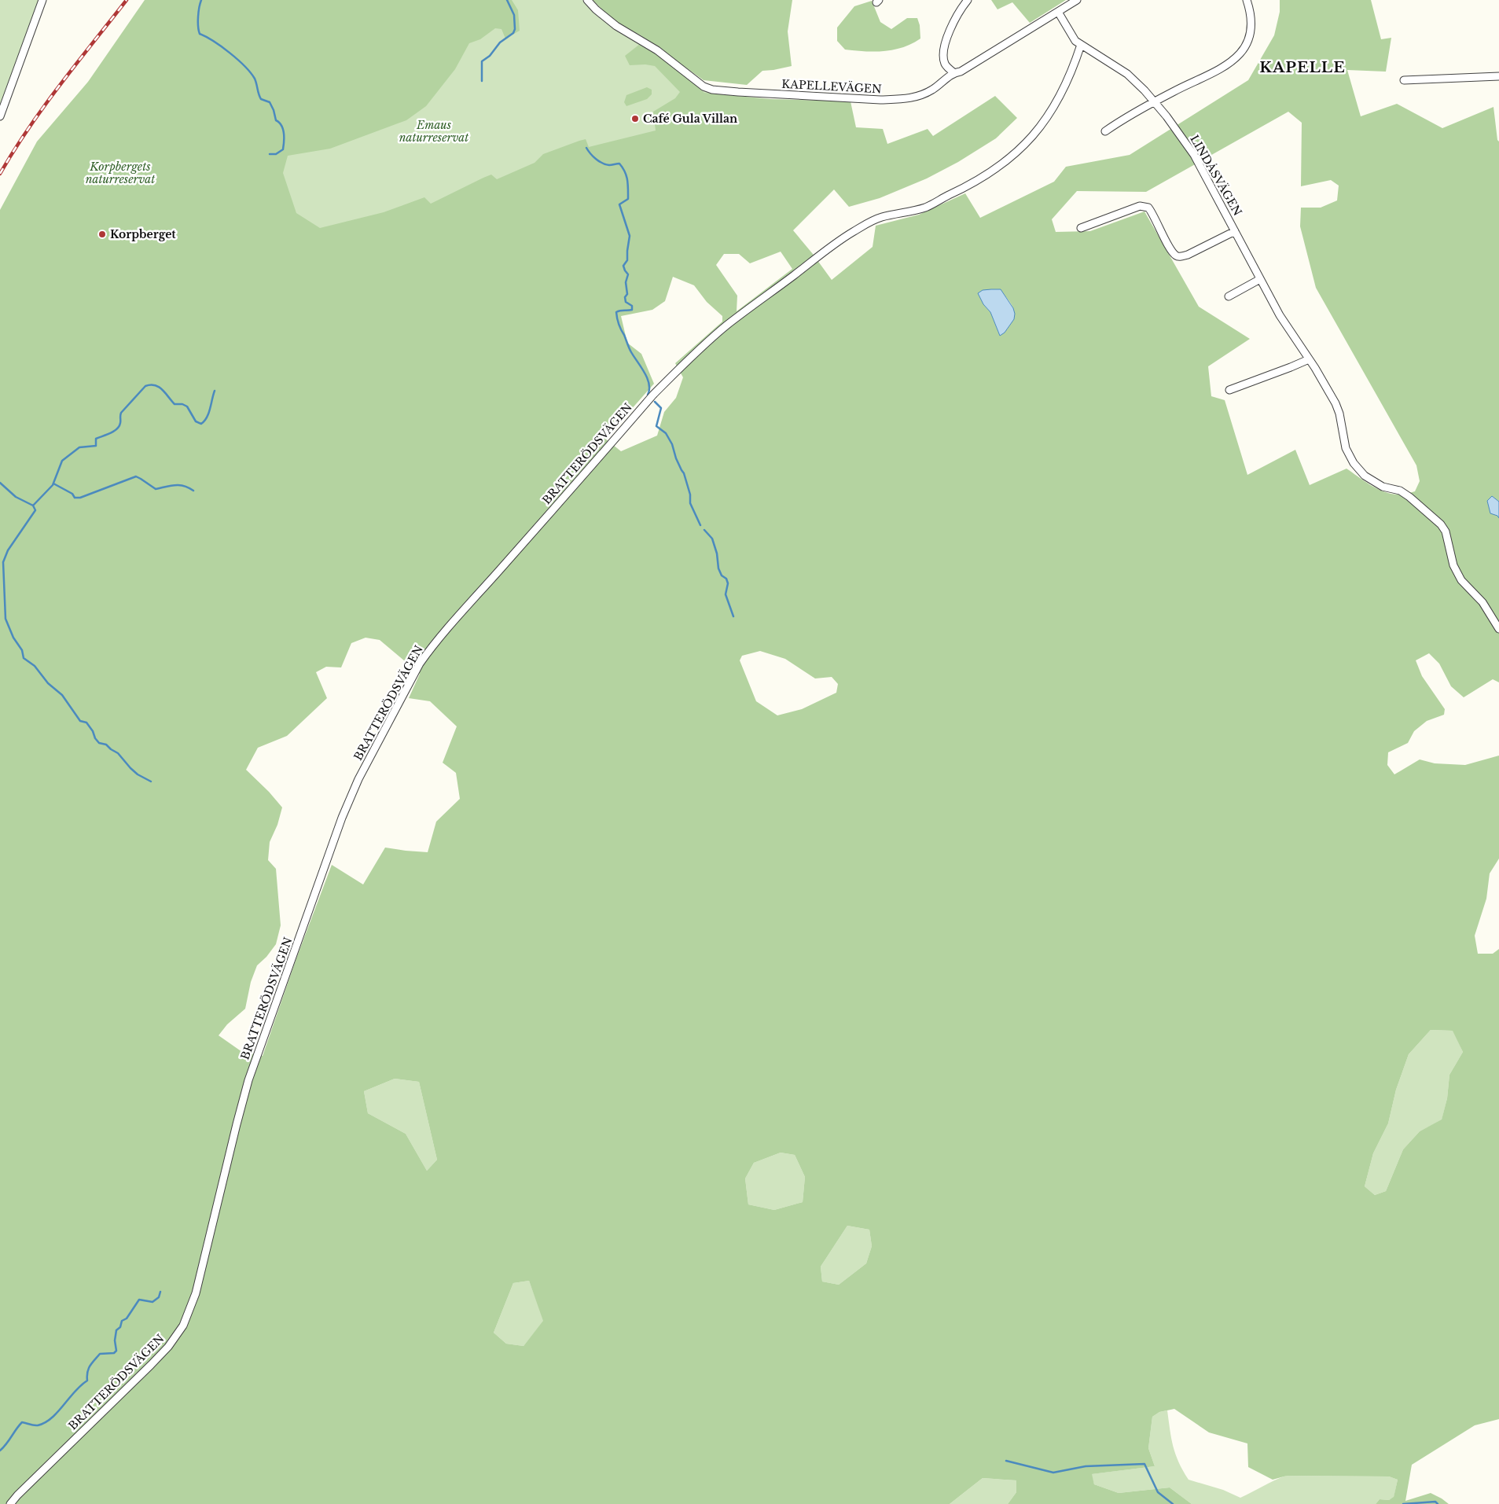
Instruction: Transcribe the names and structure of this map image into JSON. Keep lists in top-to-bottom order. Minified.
{"streets":{"street":["KAPELLEVÄGEN","LINDÅSVÄGEN","BRATTERÖDSVÄGEN"]},"crossings":[["KAPELLEVÄGEN","LINDÅSVÄGEN"],["LINDÅSVÄGEN","BRATTERÖDSVÄGEN"]],"districts":["KAPELLE"],"parks":["Emaus naturreservat","Korpbergets naturreservat"],"places":["Café Gula Villan","Korpberget"]}
